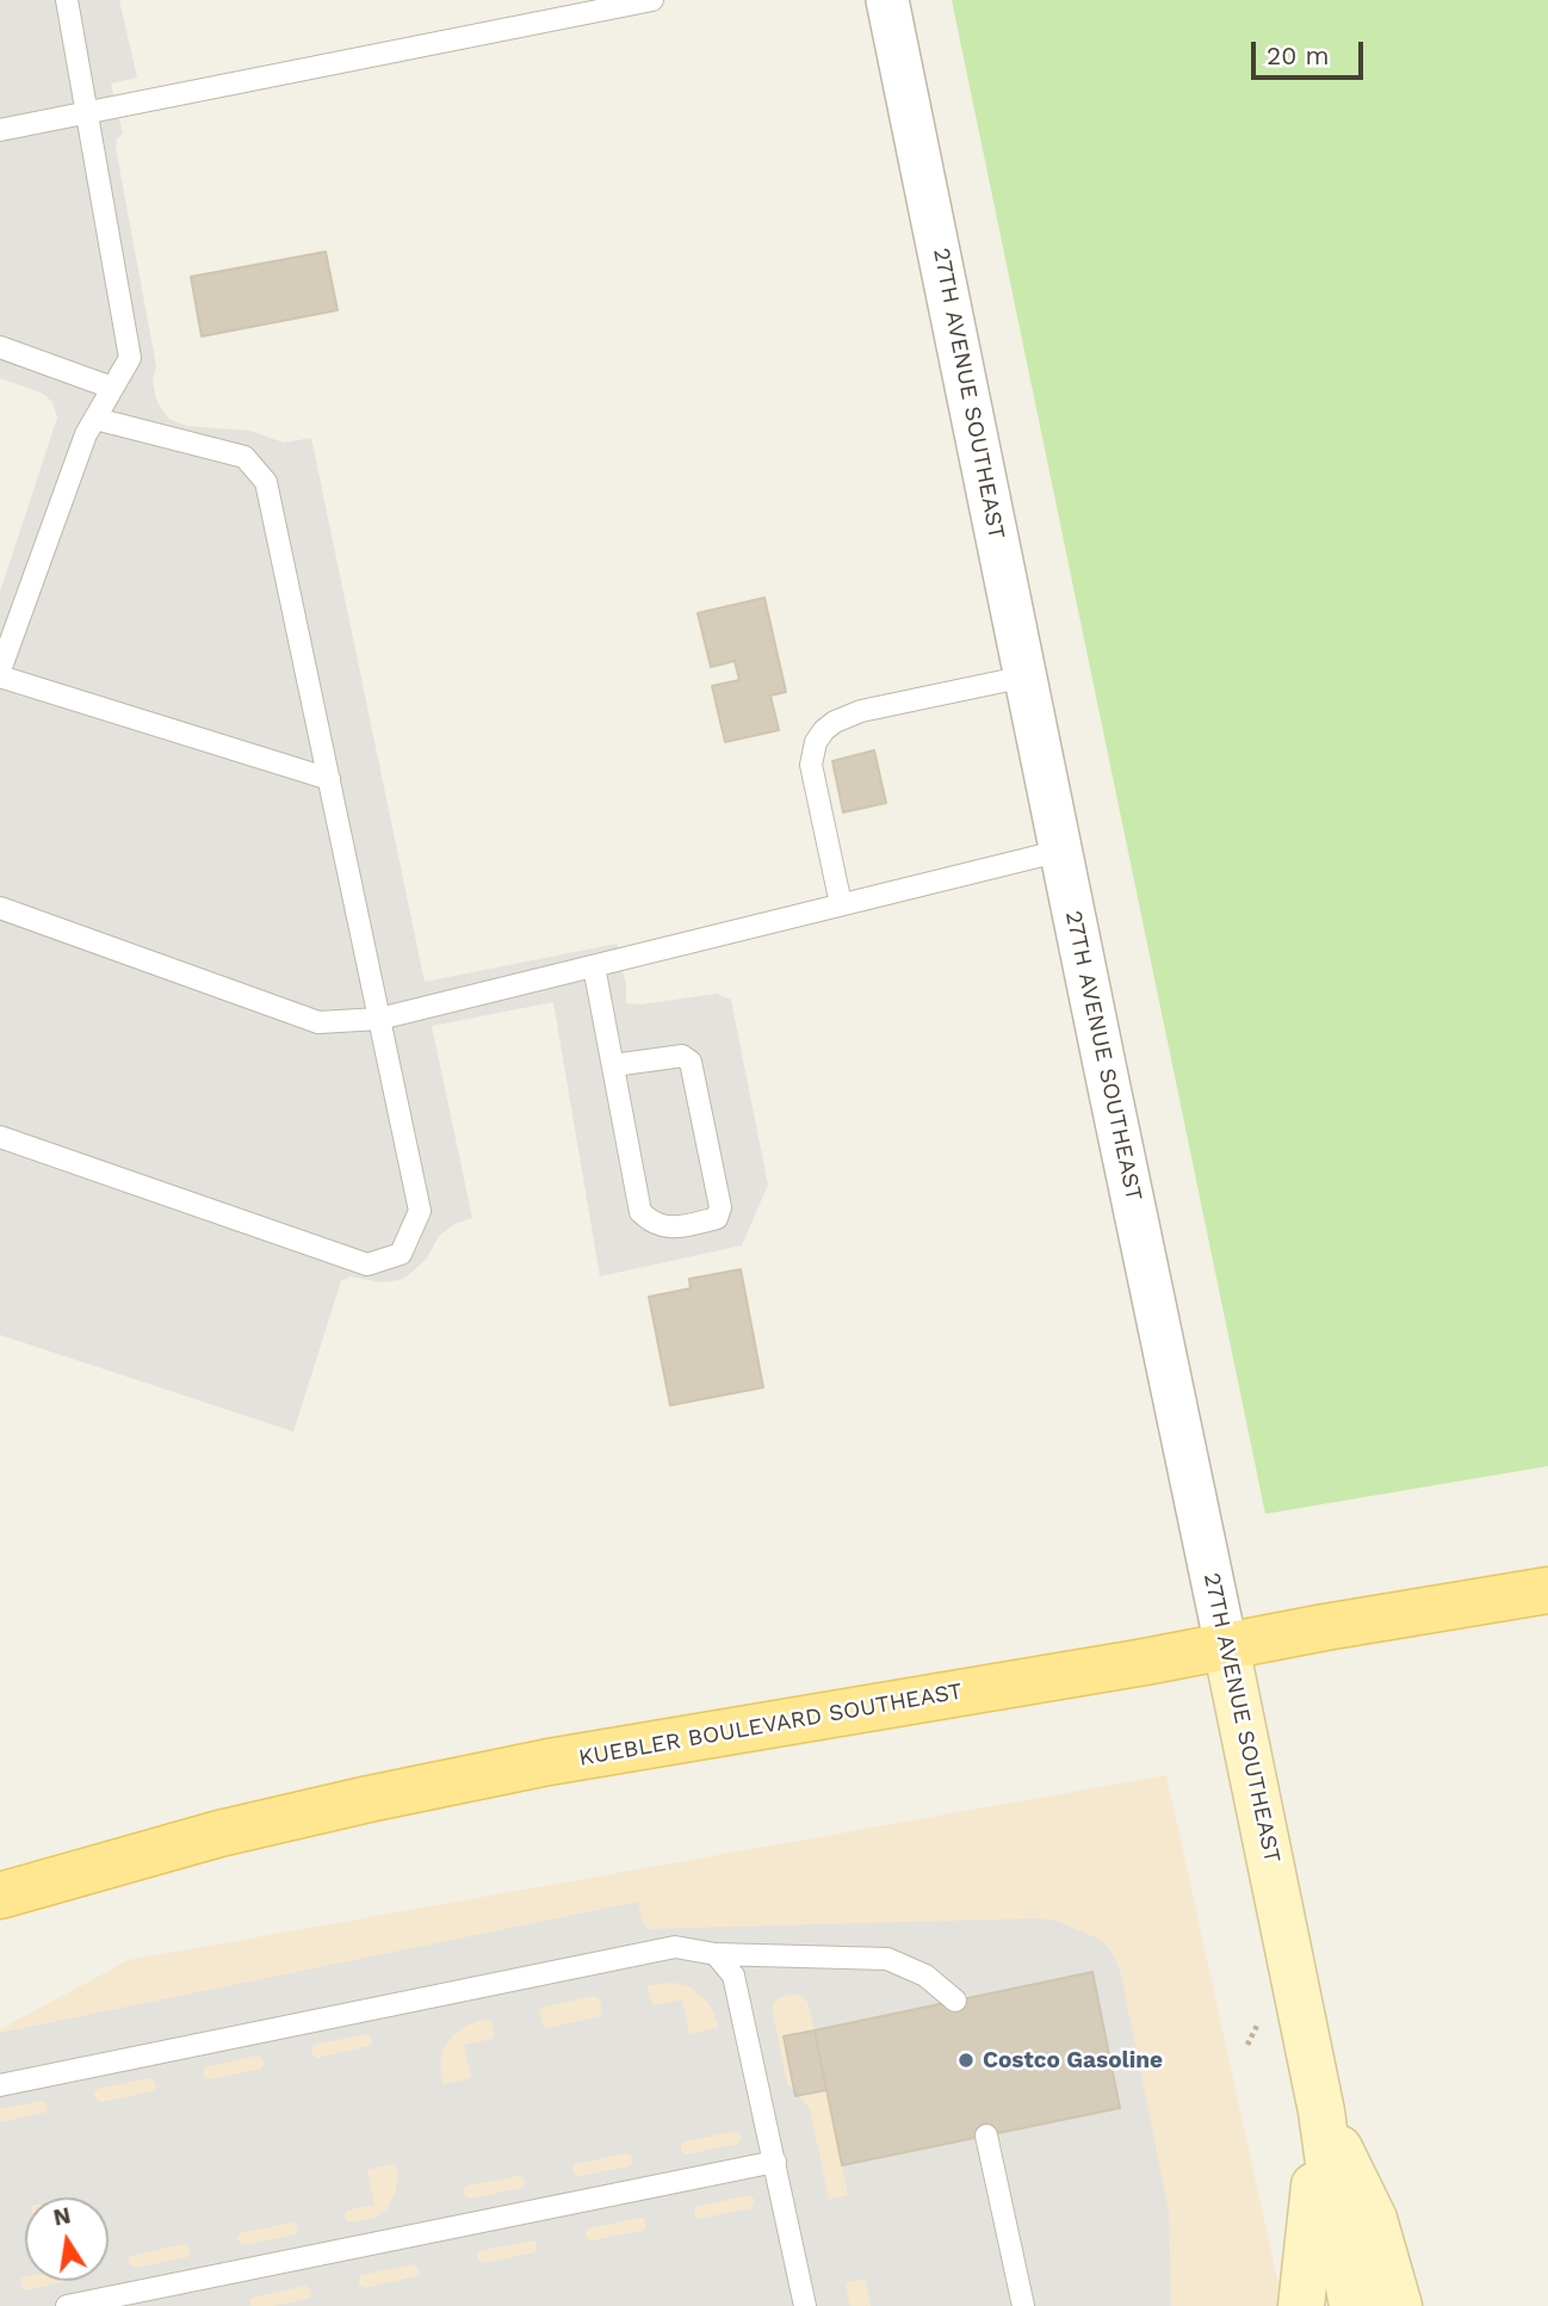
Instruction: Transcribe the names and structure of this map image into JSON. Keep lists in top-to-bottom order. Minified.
{"streets":{"main road":["KUEBLER BOULEVARD SOUTHEAST"],"street":["27TH AVENUE SOUTHEAST"]},"crossings":[["27TH AVENUE SOUTHEAST","KUEBLER BOULEVARD SOUTHEAST"]],"places":["Costco Gasoline"],"scale_bar":"20 m","north":"top"}
